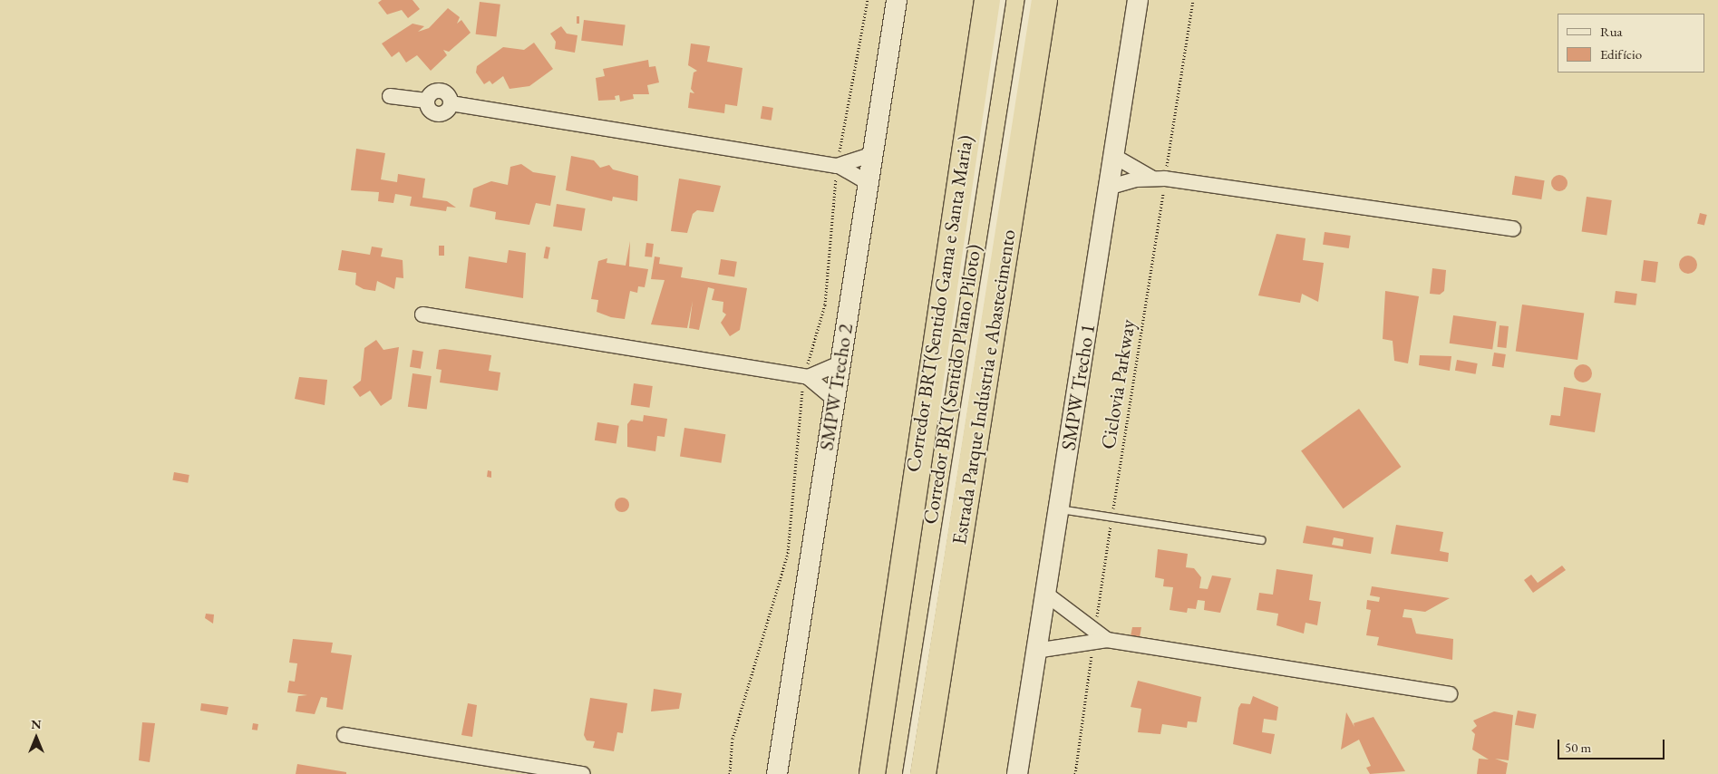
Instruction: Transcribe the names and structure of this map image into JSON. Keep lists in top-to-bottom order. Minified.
{"streets":{"highway":["Estrada Parque Indústria e Abastecimento"],"street":["SMPW Trecho 2","SMPW Trecho 1"],"lane":["Corredor BRT(Sentido Gama e Santa Maria)","Corredor BRT(Sentido Plano Piloto)"],"path":["Ciclovia Parkway"]},"legend":["Rua","Edifício"],"scale_bar":"50 m","north":"top"}
